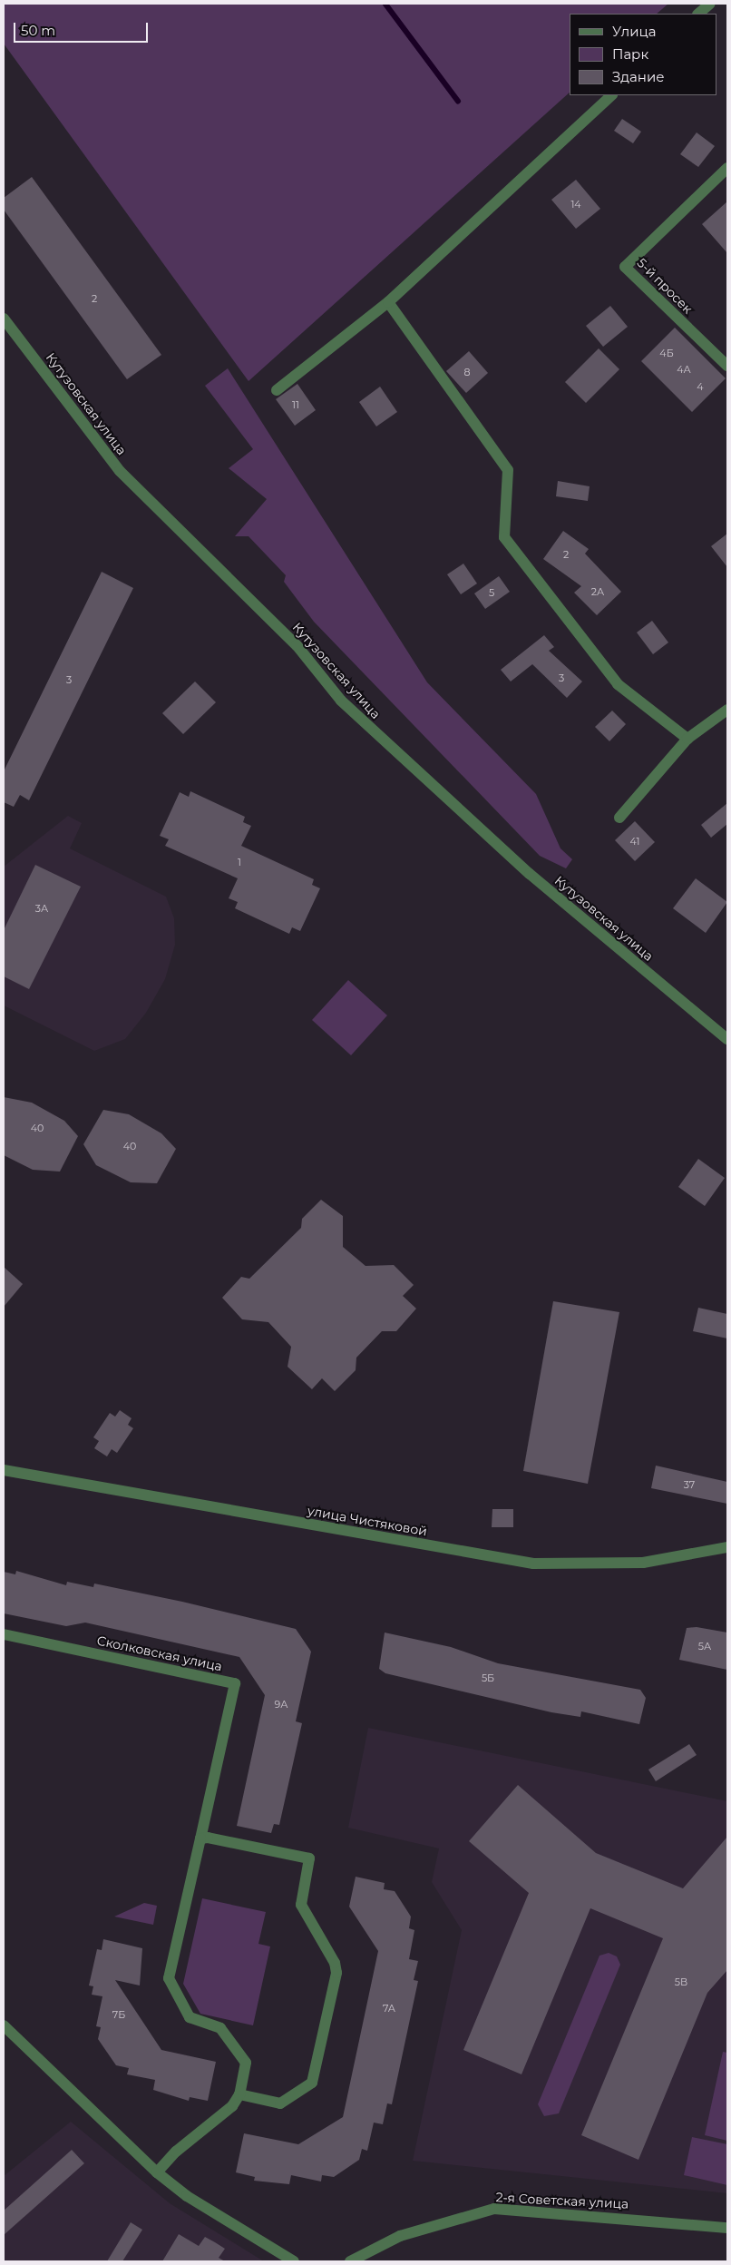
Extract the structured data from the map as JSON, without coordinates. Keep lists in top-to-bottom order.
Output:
{
  "streets": {
    "street": [
      "5-й просек",
      "Кутузовская улица",
      "улица Чистяковой",
      "Сколковская улица",
      "2-я Советская улица"
    ]
  },
  "house_numbers": [
    "14",
    "2",
    "4Б",
    "4А",
    "8",
    "4",
    "11",
    "2",
    "2А",
    "5",
    "3",
    "3",
    "41",
    "1",
    "3А",
    "40",
    "40",
    "37",
    "5А",
    "5Б",
    "9А",
    "5В",
    "7А",
    "7Б"
  ],
  "legend": ["Улица", "Парк", "Здание"],
  "scale_bar": "50 m"
}
